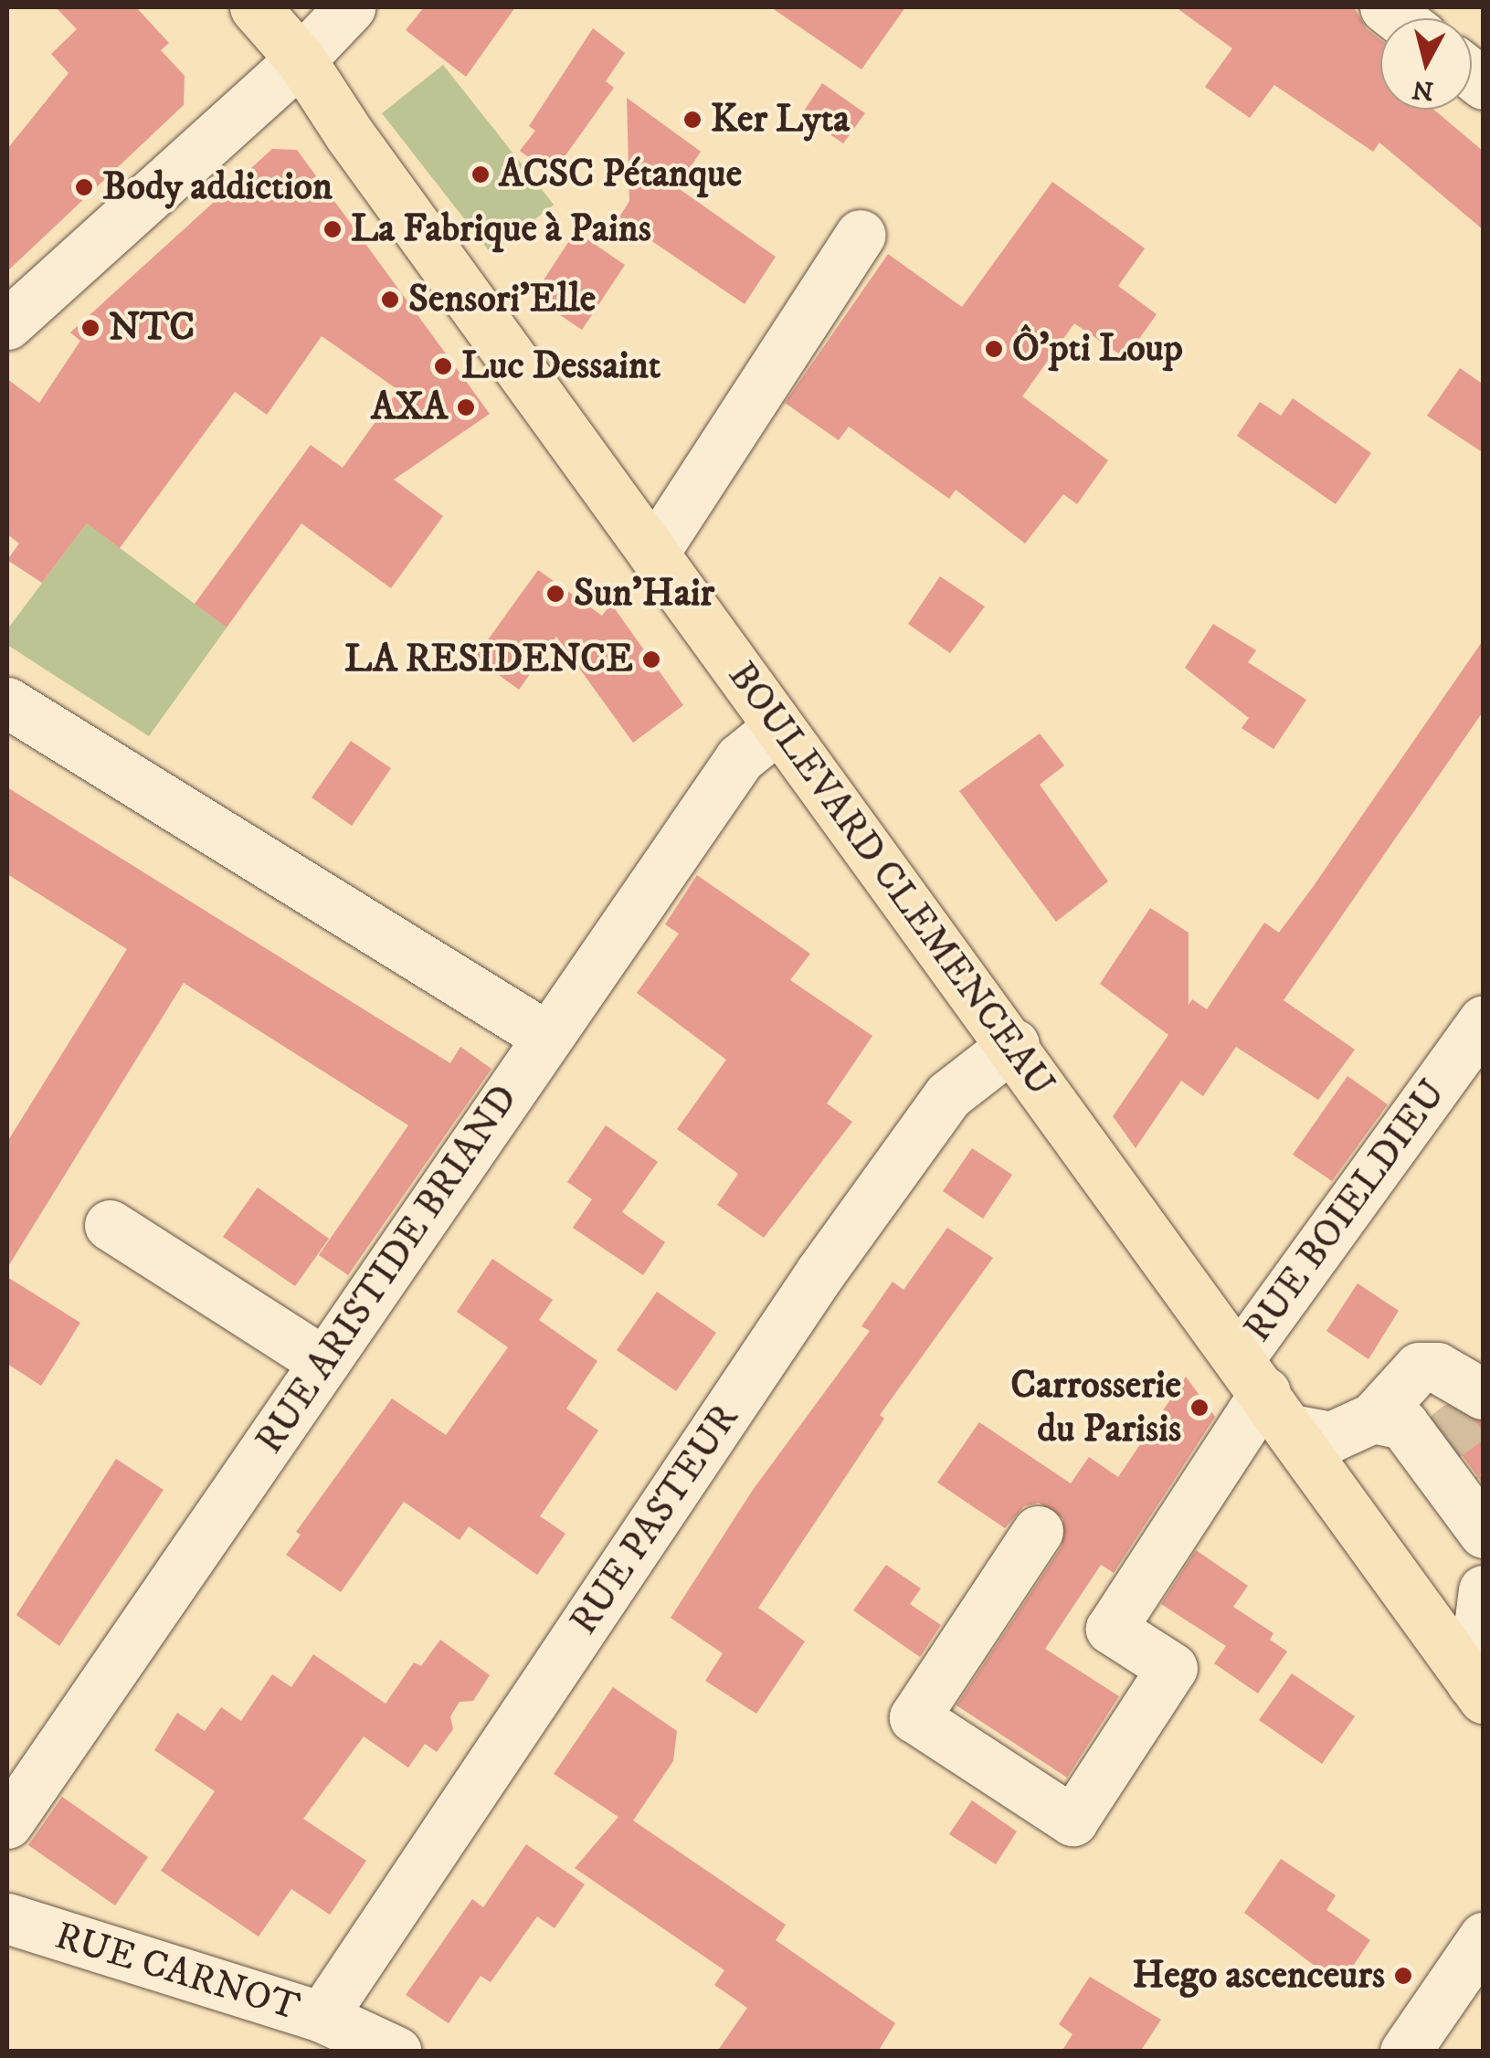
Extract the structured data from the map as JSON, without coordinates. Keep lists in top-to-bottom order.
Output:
{
  "streets": {
    "main road": ["BOULEVARD CLEMENCEAU"],
    "street": [
      "RUE BOIELDIEU",
      "RUE ARISTIDE BRIAND",
      "RUE PASTEUR",
      "RUE CARNOT"
    ]
  },
  "crossings": [
    ["BOULEVARD CLEMENCEAU", "RUE BOIELDIEU"],
    ["BOULEVARD CLEMENCEAU", "RUE ARISTIDE BRIAND"],
    ["BOULEVARD CLEMENCEAU", "RUE PASTEUR"],
    ["RUE PASTEUR", "RUE CARNOT"]
  ],
  "places": [
    "Ker Lyta",
    "ACSC Pétanque",
    "Body addiction",
    "La Fabrique à Pains",
    "Sensori'Elle",
    "NTC",
    "Ô'pti Loup",
    "Luc Dessaint",
    "AXA",
    "Sun'Hair",
    "LA RESIDENCE",
    "Carrosserie du Parisis",
    "Hego ascenceurs"
  ],
  "north": "bottom"
}
